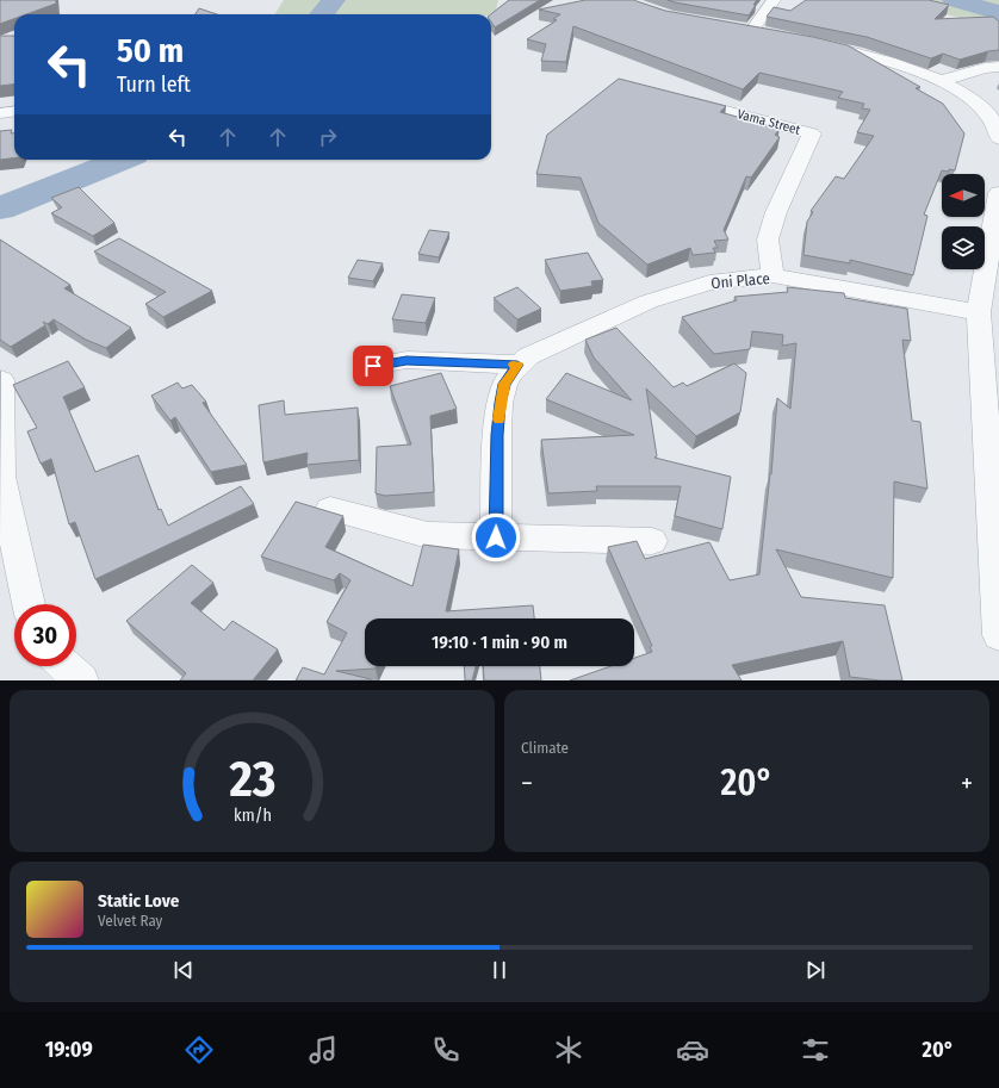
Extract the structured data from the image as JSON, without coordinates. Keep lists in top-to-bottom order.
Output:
{
  "streets": {
    "street": ["Vama Street", "Oni Place"]
  },
  "crossings": [
    ["Vama Street", "Oni Place"]
  ],
  "north": "left",
  "page": {
    "turn": ["50 m", "Turn left"],
    "limit": "30",
    "trip": "19:10 · 1 min · 90 m",
    "tile": "Climate",
    "heat": ["−", "20°", "+"],
    "song": ["Static Love", "Velvet Ray"],
    "tabs": ["19:09", "20°"],
    "gauge": ["23", "km/h"]
  }
}
